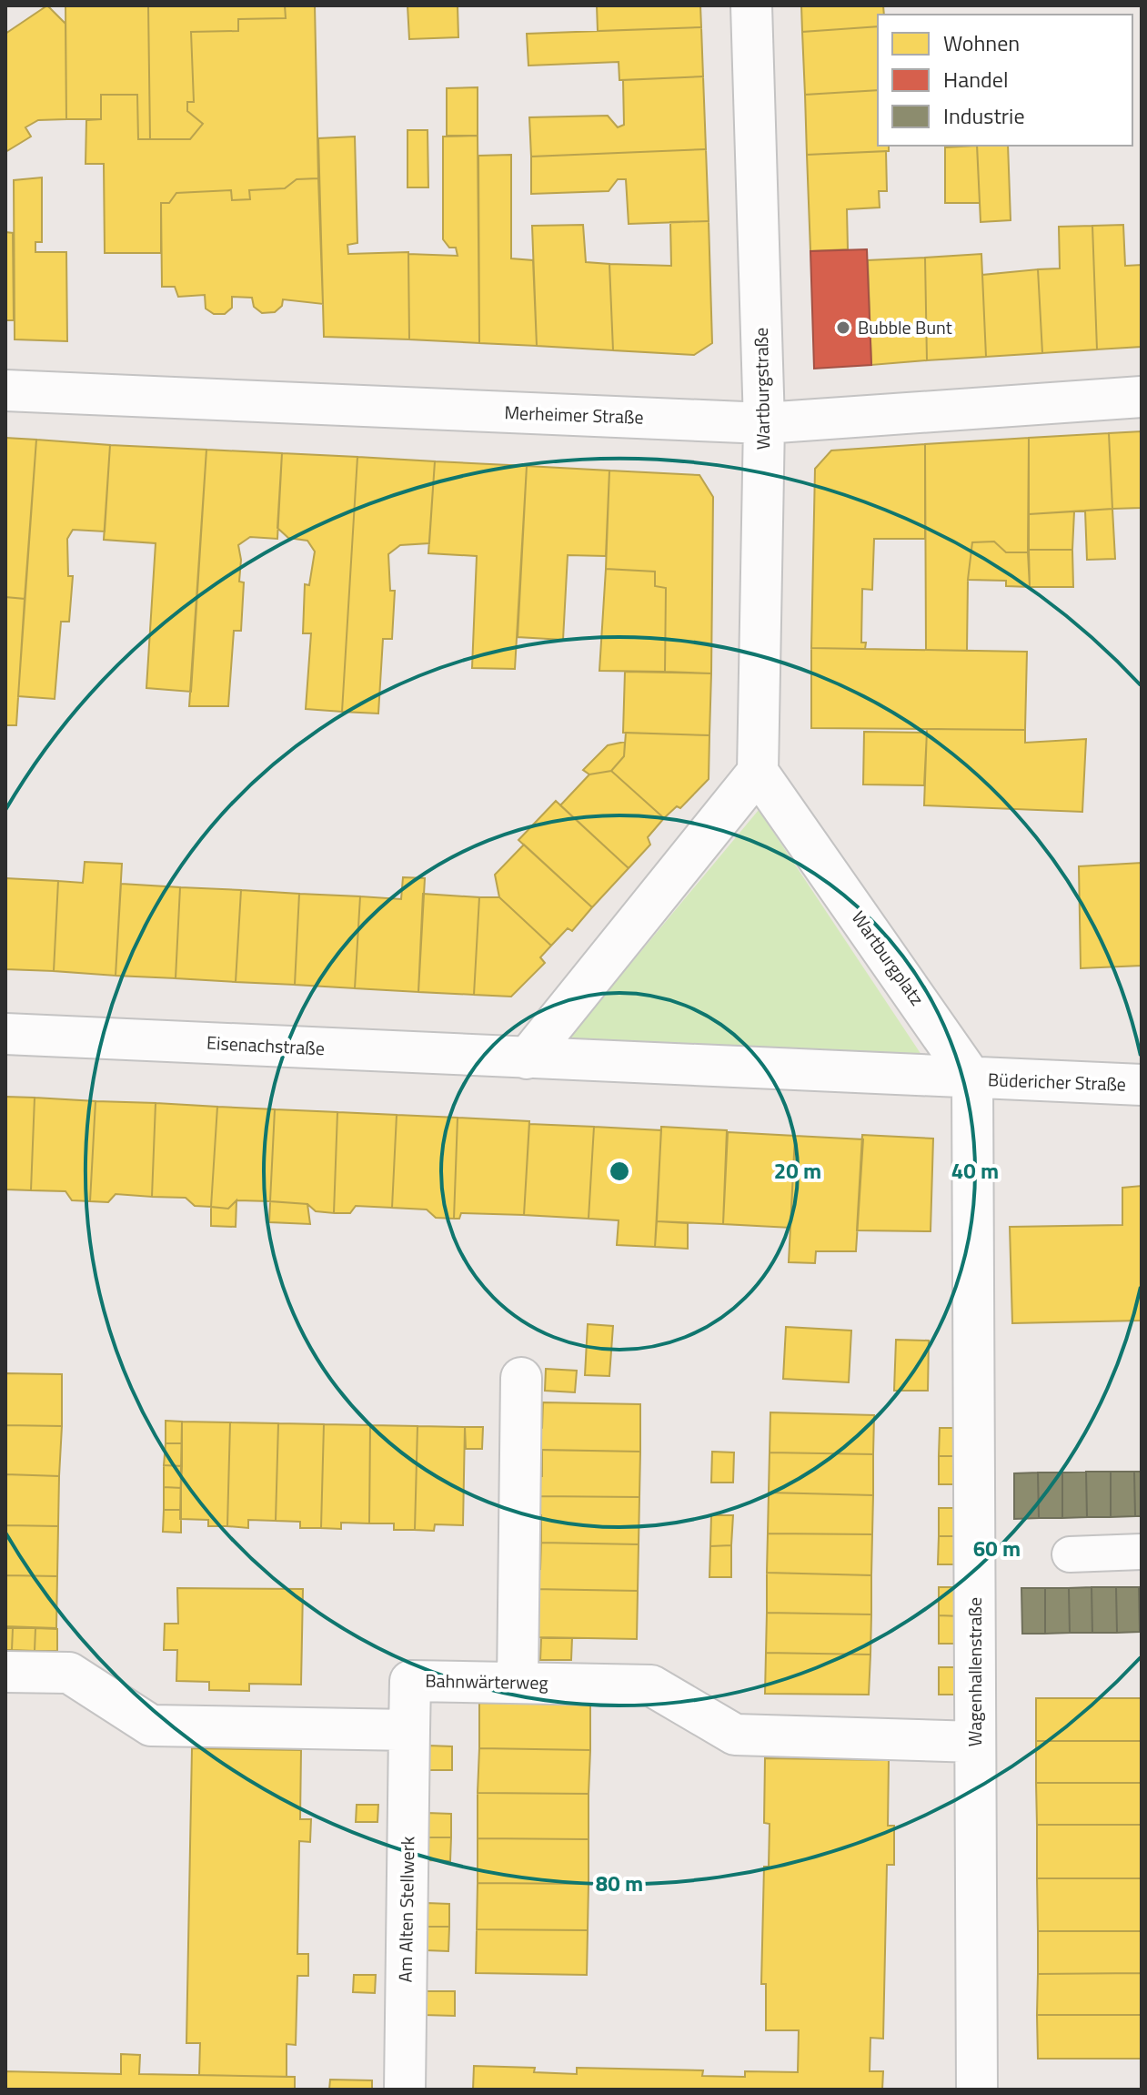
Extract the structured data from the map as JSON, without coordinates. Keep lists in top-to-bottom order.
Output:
{
  "streets": {
    "street": [
      "Wartburgstraße",
      "Merheimer Straße",
      "Wartburgplatz",
      "Eisenachstraße",
      "Büdericher Straße",
      "Wagenhallenstraße",
      "Bahnwärterweg",
      "Am Alten Stellwerk"
    ]
  },
  "crossings": [
    ["Wartburgstraße", "Merheimer Straße"],
    ["Wartburgstraße", "Wartburgplatz"],
    ["Wartburgplatz", "Büdericher Straße"],
    ["Wartburgplatz", "Wagenhallenstraße"],
    ["Büdericher Straße", "Wagenhallenstraße"],
    ["Wagenhallenstraße", "Bahnwärterweg"],
    ["Bahnwärterweg", "Am Alten Stellwerk"]
  ],
  "places": ["Bubble Bunt"],
  "legend": ["Wohnen", "Handel", "Industrie"],
  "rings": [
    "20 m",
    "40 m",
    "60 m",
    "80 m"
  ]
}
